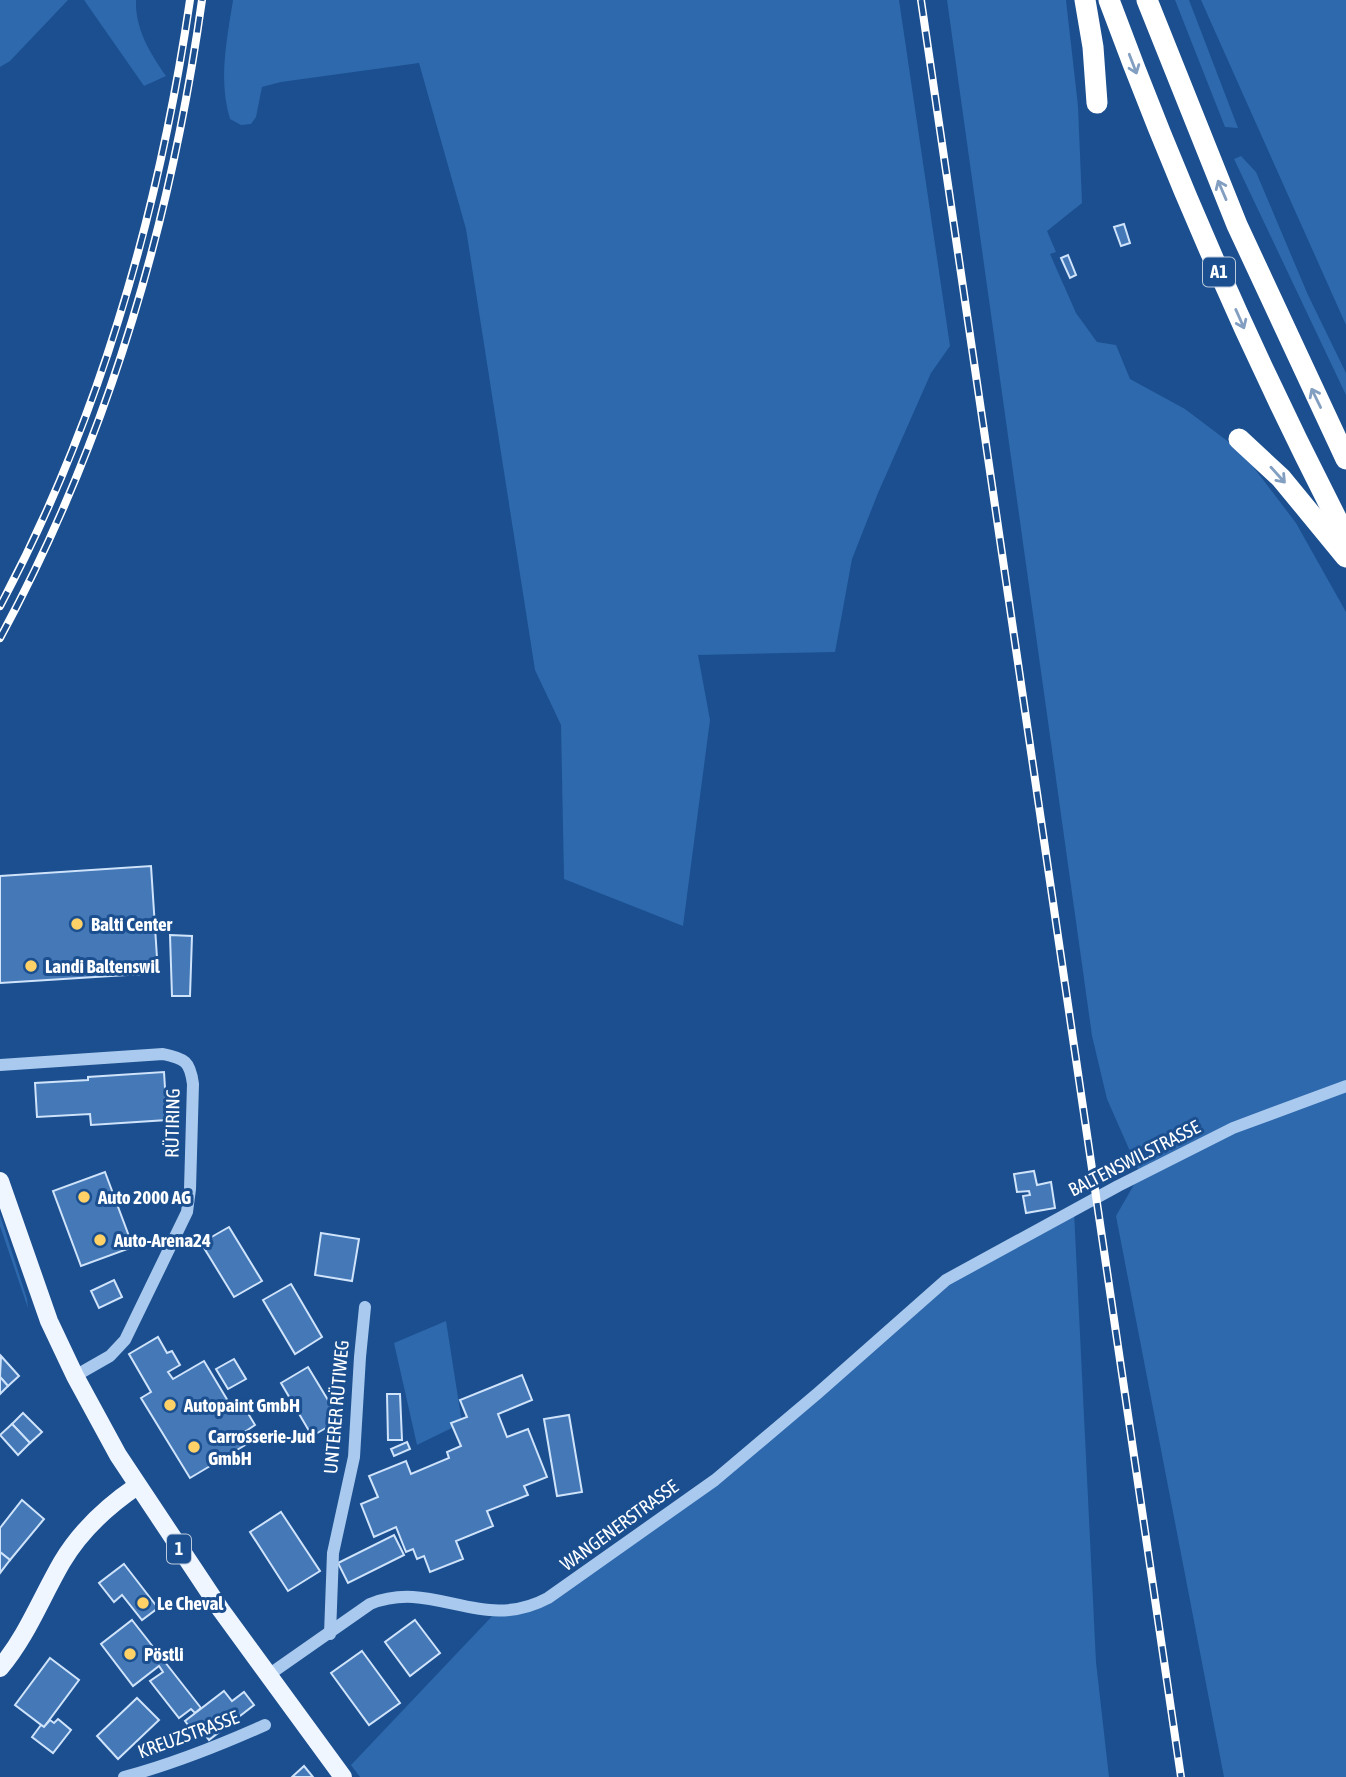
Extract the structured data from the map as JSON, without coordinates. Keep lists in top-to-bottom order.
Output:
{
  "streets": {
    "highway": ["A1"],
    "main road": ["1"],
    "street": [
      "RÜTIRING",
      "BALTENSWILSTRASSE",
      "UNTERER RÜTIWEG",
      "WANGENERSTRASSE",
      "KREUZSTRASSE"
    ]
  },
  "crossings": [
    ["RÜTIRING", "1"],
    ["BALTENSWILSTRASSE", "WANGENERSTRASSE"],
    ["UNTERER RÜTIWEG", "WANGENERSTRASSE"],
    ["WANGENERSTRASSE", "1"]
  ],
  "places": [
    "Balti Center",
    "Landi Baltenswil",
    "Auto 2000 AG",
    "Auto-Arena24",
    "Autopaint GmbH",
    "Carrosserie-Jud GmbH",
    "Le Cheval",
    "Pöstli"
  ]
}
